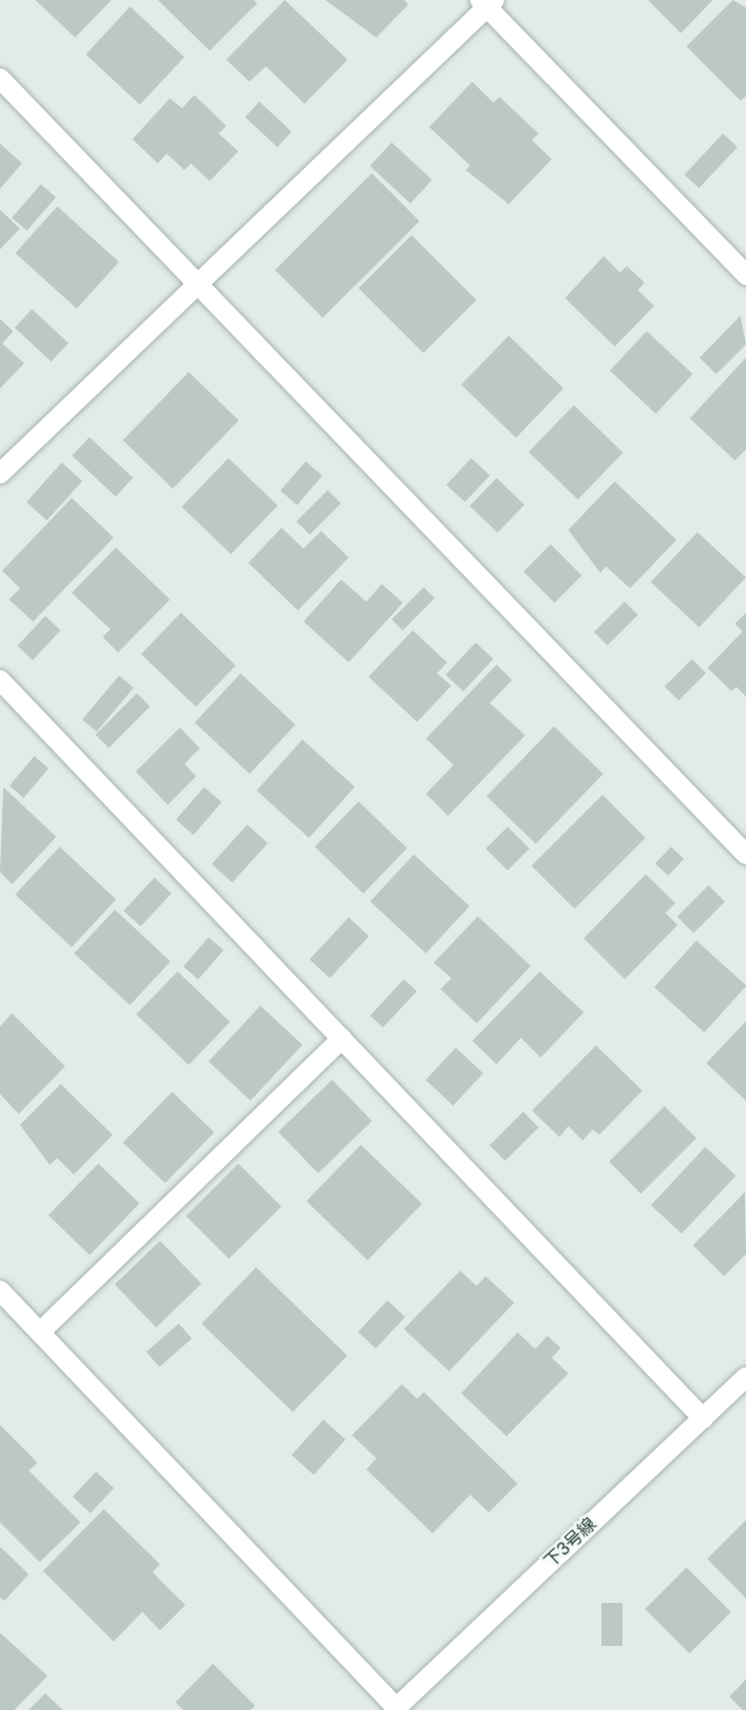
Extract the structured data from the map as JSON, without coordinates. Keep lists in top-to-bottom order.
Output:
{
  "streets": {
    "street": ["下3号線"]
  }
}
